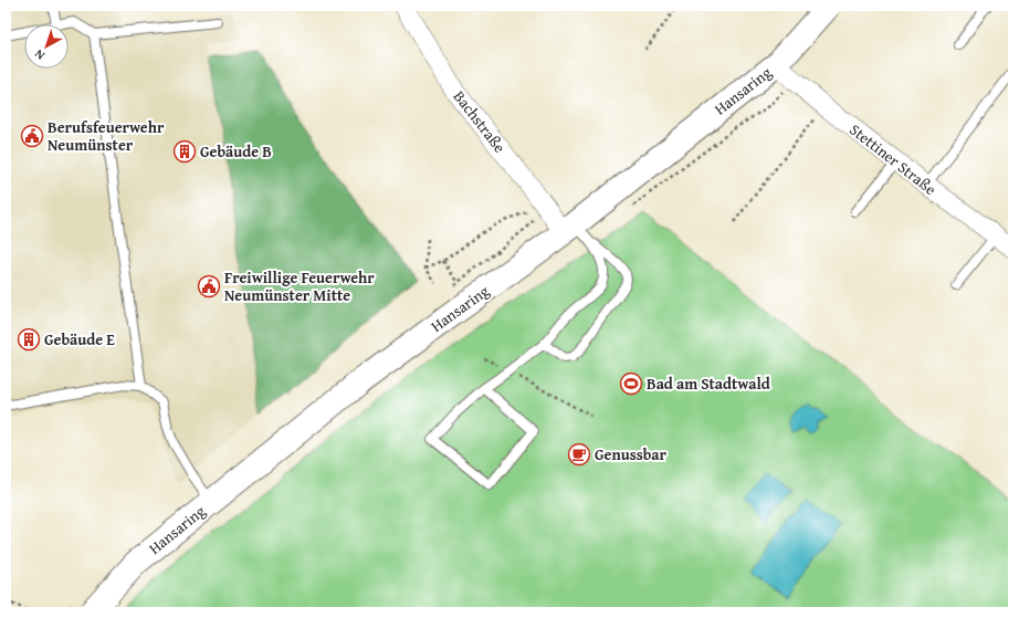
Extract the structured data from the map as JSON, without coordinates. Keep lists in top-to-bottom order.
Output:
{
  "streets": {
    "main road": ["Hansaring"],
    "street": ["Bachstraße", "Stettiner Straße"]
  },
  "crossings": [
    ["Hansaring", "Bachstraße"],
    ["Hansaring", "Stettiner Straße"]
  ],
  "places": {
    "public building": ["Berufsfeuerwehr Neumünster", "Freiwillige Feuerwehr Neumünster Mitte"],
    "building": ["Gebäude B", "Gebäude E"],
    "sports": ["Bad am Stadtwald"],
    "cafe": ["Genussbar"]
  },
  "north": "bottom left"
}
